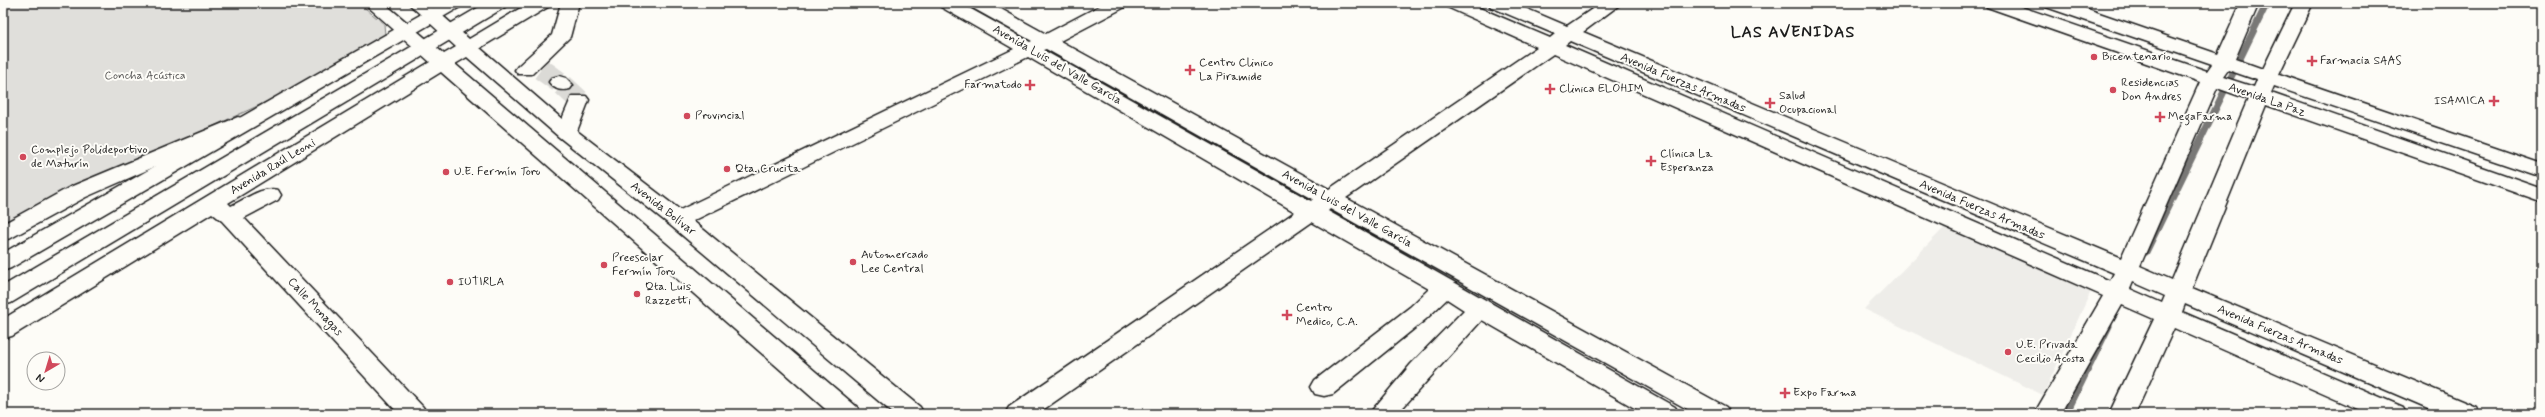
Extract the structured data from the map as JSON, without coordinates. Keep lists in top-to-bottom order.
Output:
{
  "streets": {
    "main road": [
      "Avenida Luis del Valle García",
      "Avenida Fuerzas Armadas",
      "Avenida La Paz",
      "Avenida Raúl Leoni",
      "Avenida Bolívar",
      "Calle Monagas"
    ]
  },
  "crossings": [
    ["Avenida Raúl Leoni", "Avenida Bolívar"],
    ["Avenida Raúl Leoni", "Calle Monagas"]
  ],
  "districts": ["LAS AVENIDAS"],
  "parks": ["Concha Acústica"],
  "places": {
    "other": [
      "Bicentenario",
      "Residencias Don Andres",
      "Provincial",
      "Complejo Polideportivo de Maturín",
      "Qta. Crucita",
      "U.E. Fermín Toro",
      "Automercado Lee Central",
      "Preescolar Fermín Toro",
      "IUTIRLA",
      "Qta. Luis Razzetti",
      "U.E. Privada Cecilio Acosta"
    ],
    "health": [
      "Farmacia SAAS",
      "Centro Clinico La Piramide",
      "Farmatodo",
      "Clinica ELOHIM",
      "ISAMICA",
      "Salud Ocupacional",
      "MegaFarma",
      "Clínica La Esperanza",
      "Centro Medico, C.A.",
      "Expo Farma"
    ]
  },
  "north": "bottom left"
}
